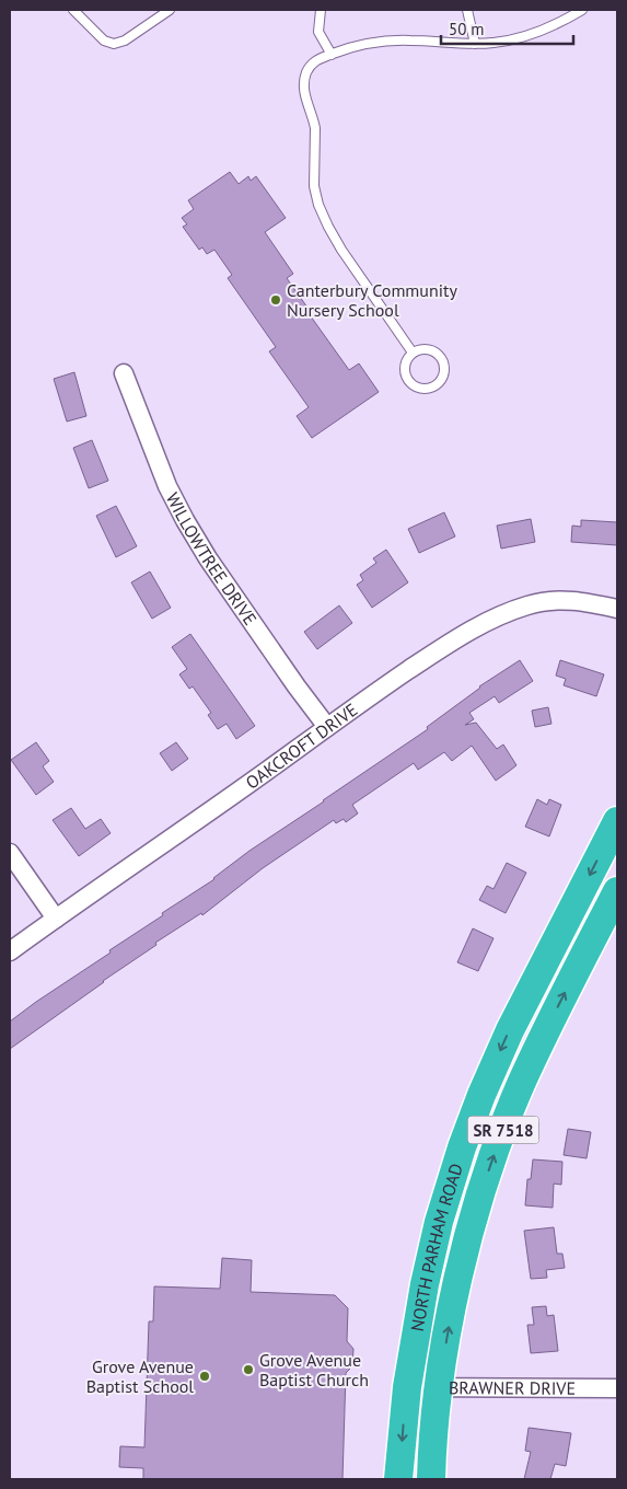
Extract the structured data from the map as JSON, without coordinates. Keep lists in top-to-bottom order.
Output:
{
  "streets": {
    "highway": ["SR 7518", "NORTH PARHAM ROAD"],
    "street": ["WILLOWTREE DRIVE", "OAKCROFT DRIVE", "BRAWNER DRIVE"]
  },
  "crossings": [
    ["WILLOWTREE DRIVE", "OAKCROFT DRIVE"],
    ["NORTH PARHAM ROAD", "BRAWNER DRIVE"]
  ],
  "places": ["Canterbury Community Nursery School", "Grove Avenue Baptist Church", "Grove Avenue Baptist School"],
  "scale_bar": "50 m"
}
